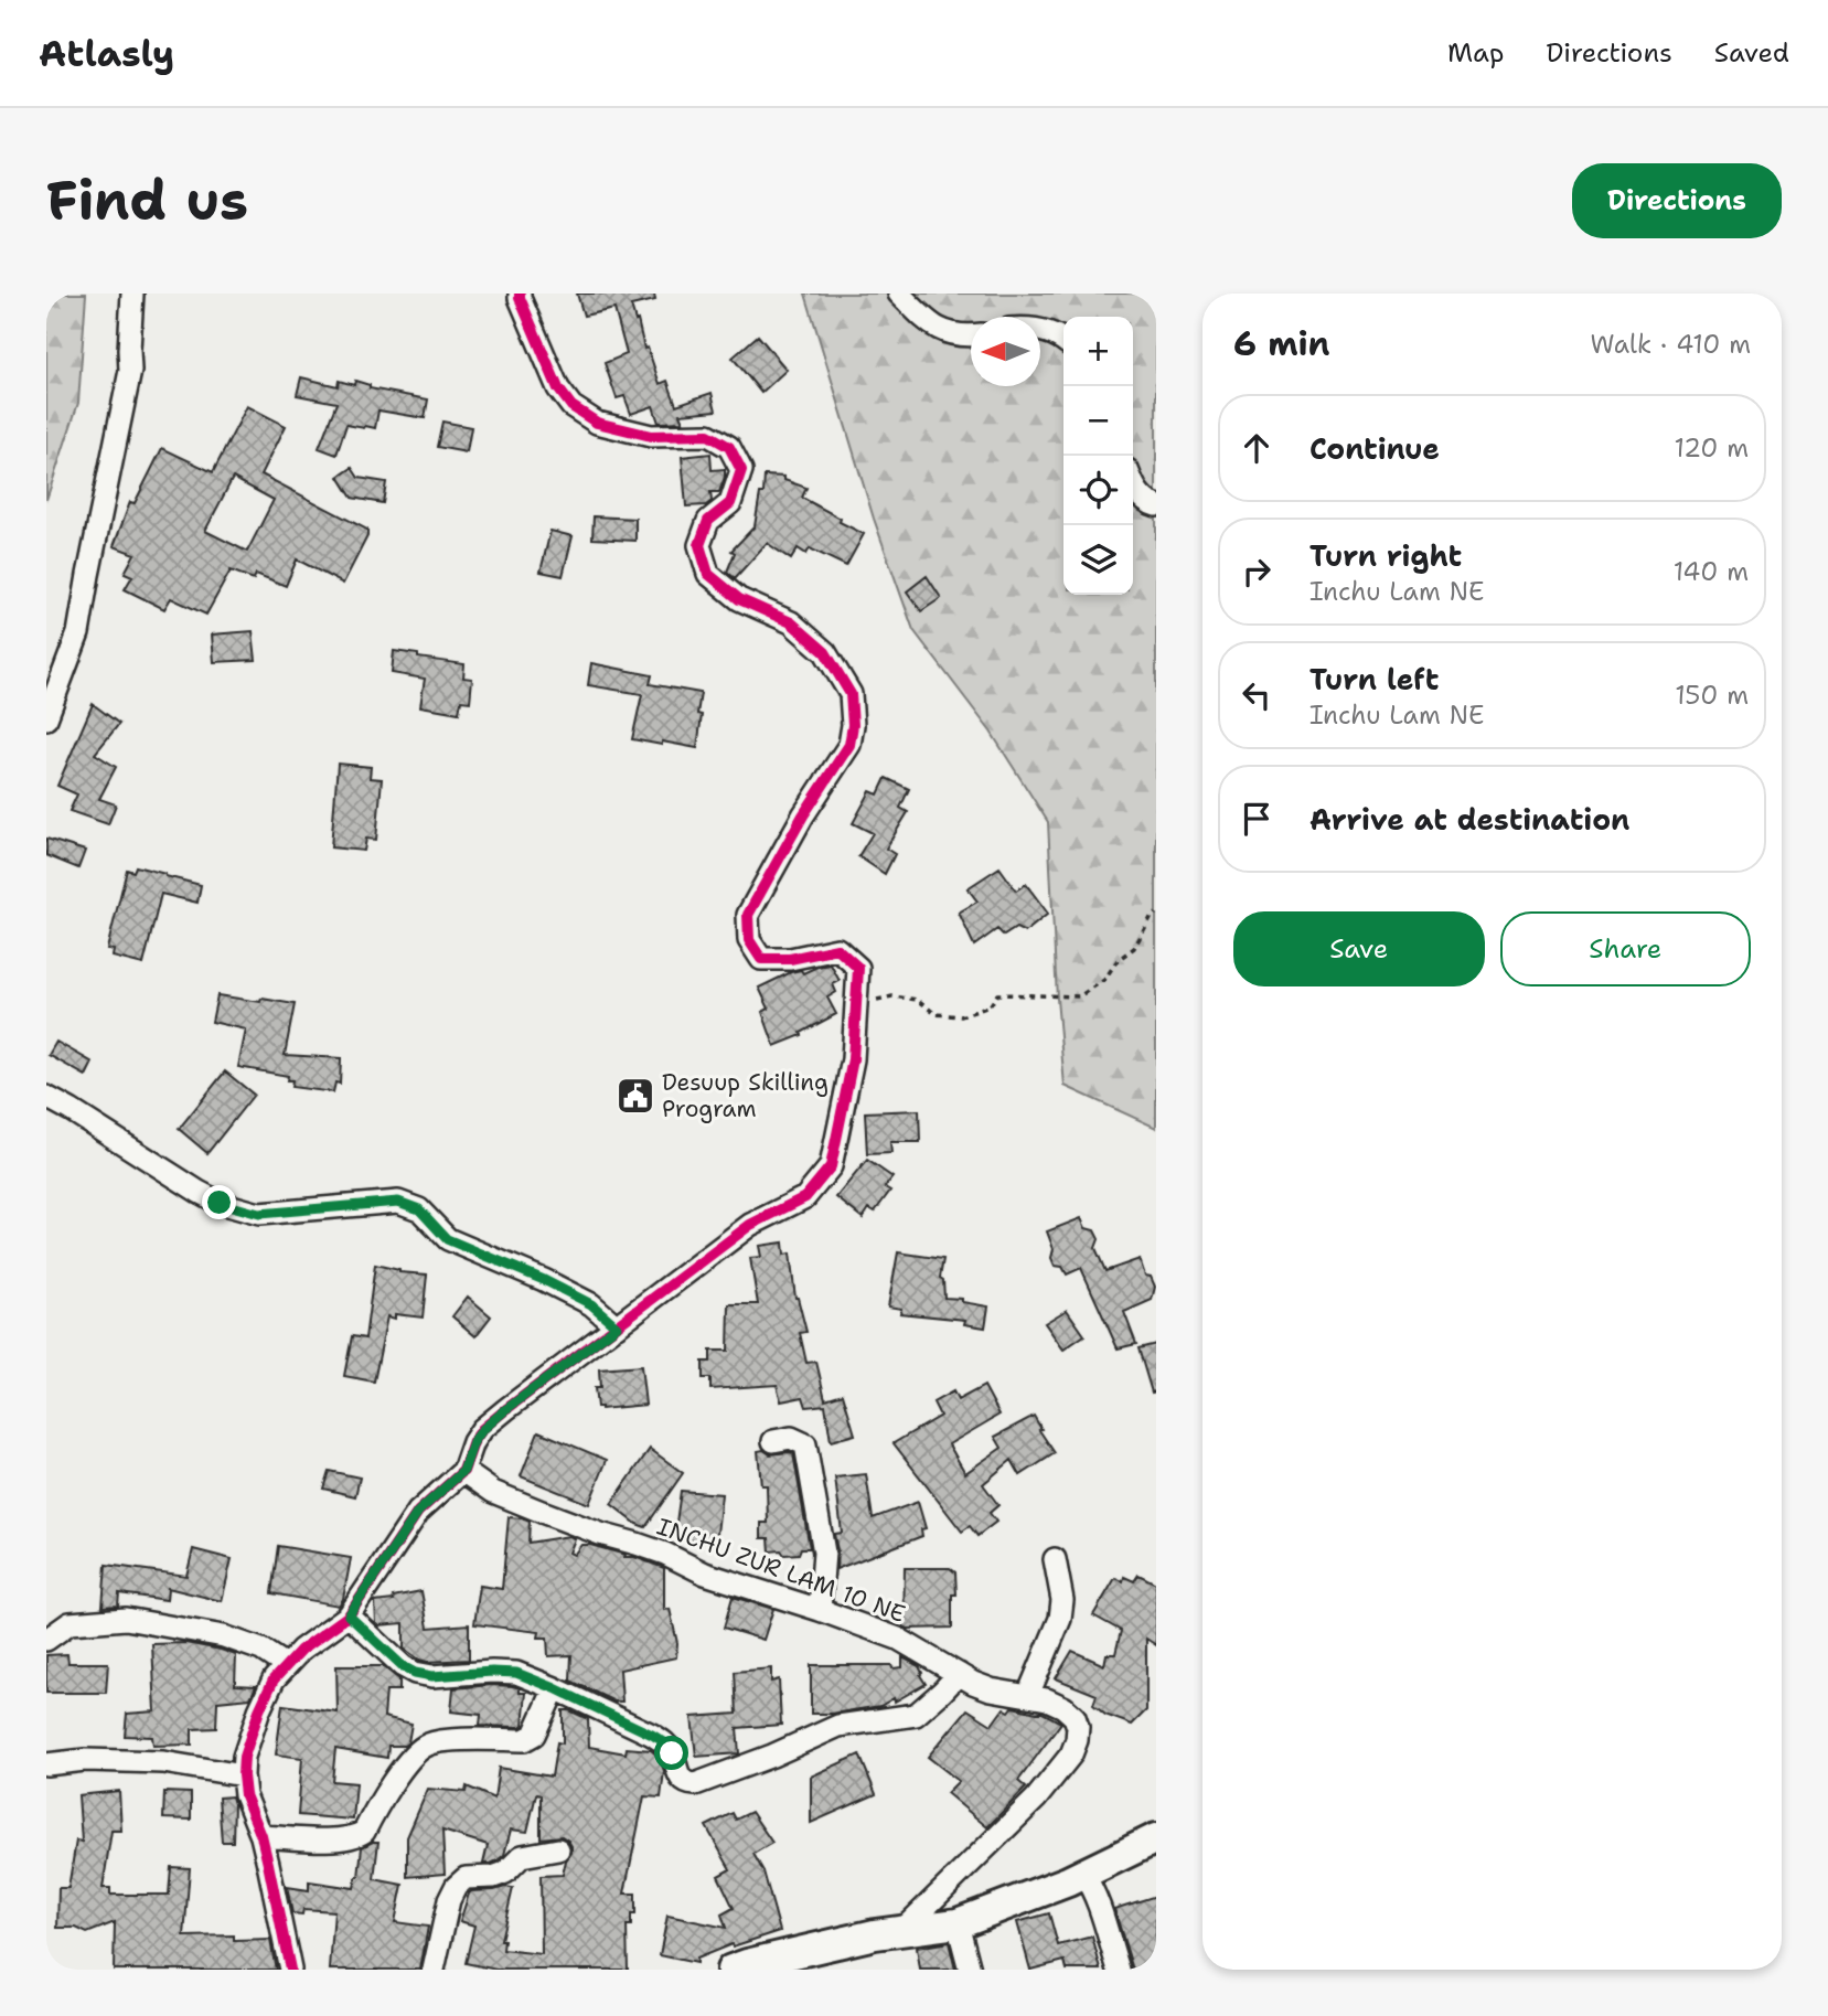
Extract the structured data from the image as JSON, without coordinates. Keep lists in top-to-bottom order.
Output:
{
  "streets": {
    "street": ["INCHU ZUR LAM 10 NE"]
  },
  "places": {
    "public building": ["Desuup Skilling Program"]
  },
  "north": "left",
  "page": {
    "header": "Atlasly",
    "nav": ["Map", "Directions", "Saved"],
    "buttons": [
      "Directions",
      ["Save", "Share"]
    ],
    "title": "Find us",
    "heading": ["6 min", "Walk · 410 m"],
    "map_buttons": ["+", "−"],
    "list": [
      ["Continue", "120 m"],
      ["Turn right", "Inchu Lam NE", "140 m"],
      ["Turn left", "Inchu Lam NE", "150 m"],
      "Arrive at destination"
    ]
  }
}
